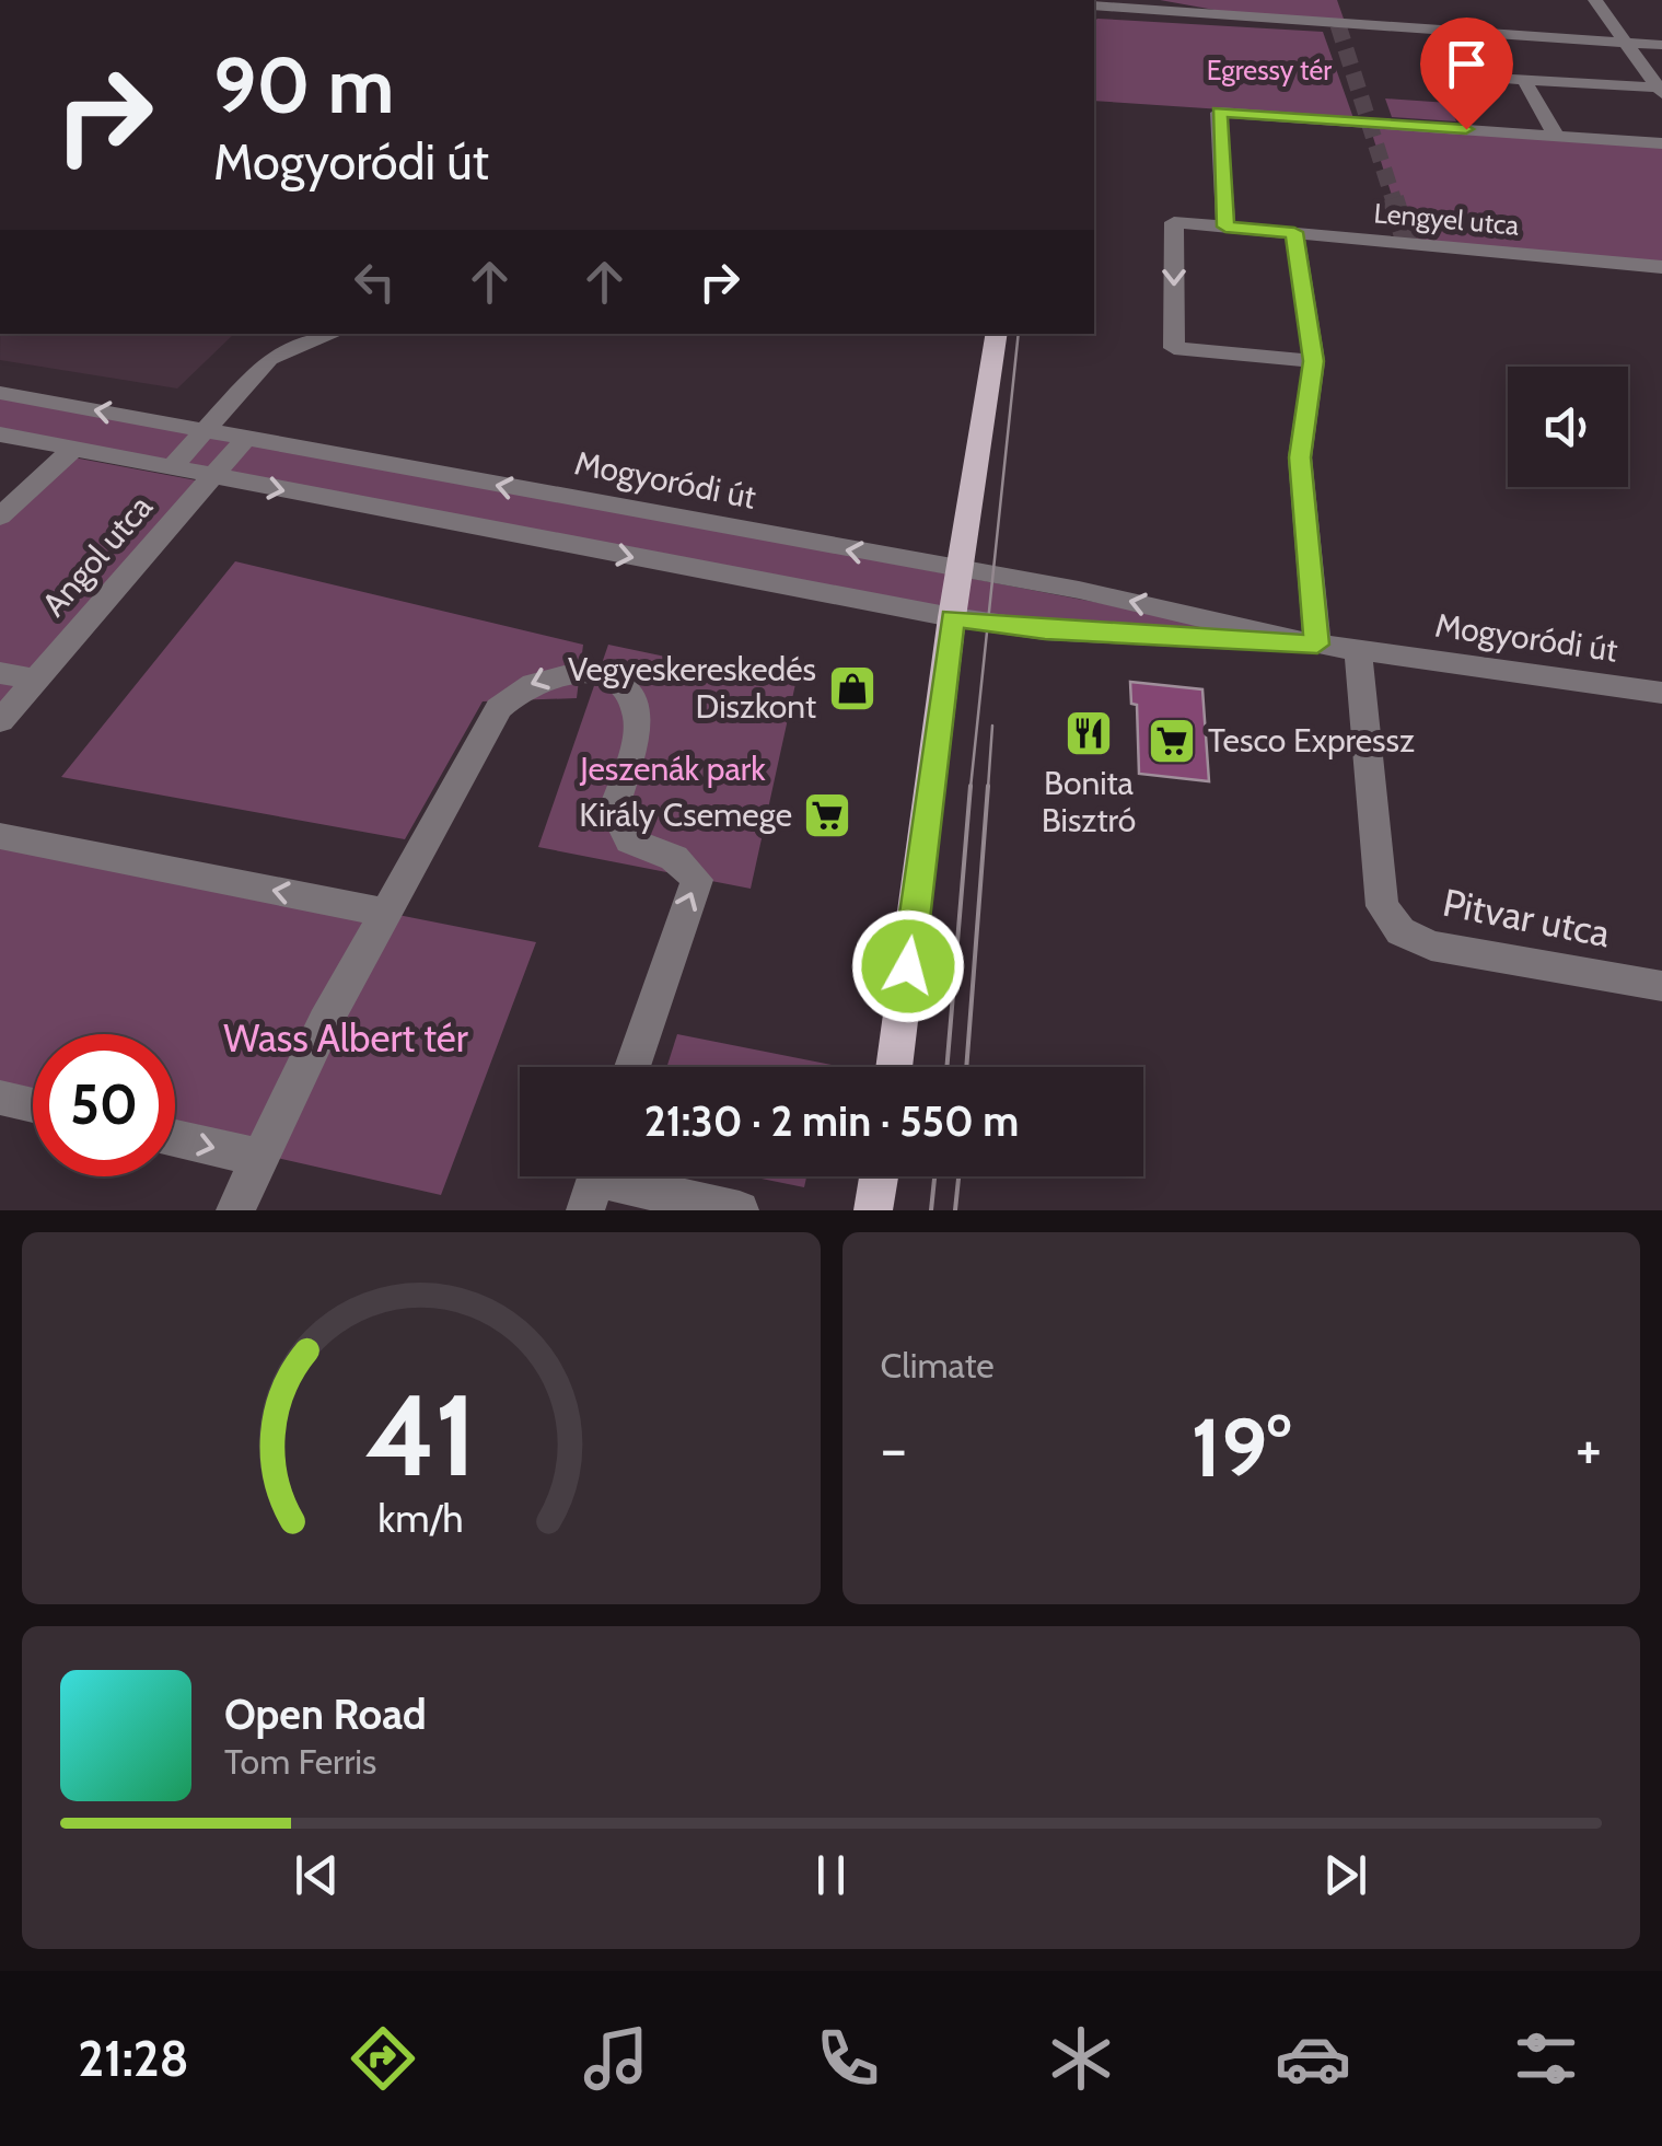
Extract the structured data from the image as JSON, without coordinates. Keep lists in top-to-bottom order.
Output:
{
  "streets": {
    "street": [
      "Lengyel utca",
      "Mogyoródi út",
      "Angol utca",
      "Pitvar utca"
    ]
  },
  "crossings": [
    ["Mogyoródi út", "Angol utca"],
    ["Mogyoródi út", "Pitvar utca"]
  ],
  "parks": ["Egressy tér", "Jeszenák park", "Wass Albert tér"],
  "places": {
    "shop": ["Vegyeskereskedés Diszkont"],
    "restaurant": ["Bonita Bisztró"],
    "supermarket": ["Tesco Expressz", "Király Csemege"]
  },
  "page": {
    "turn": ["90 m", "Mogyoródi út"],
    "limit": "50",
    "trip": "21:30 · 2 min · 550 m",
    "tile": "Climate",
    "heat": ["−", "19°", "+"],
    "song": ["Open Road", "Tom Ferris"],
    "tabs": "21:28",
    "gauge": ["41", "km/h"]
  }
}
